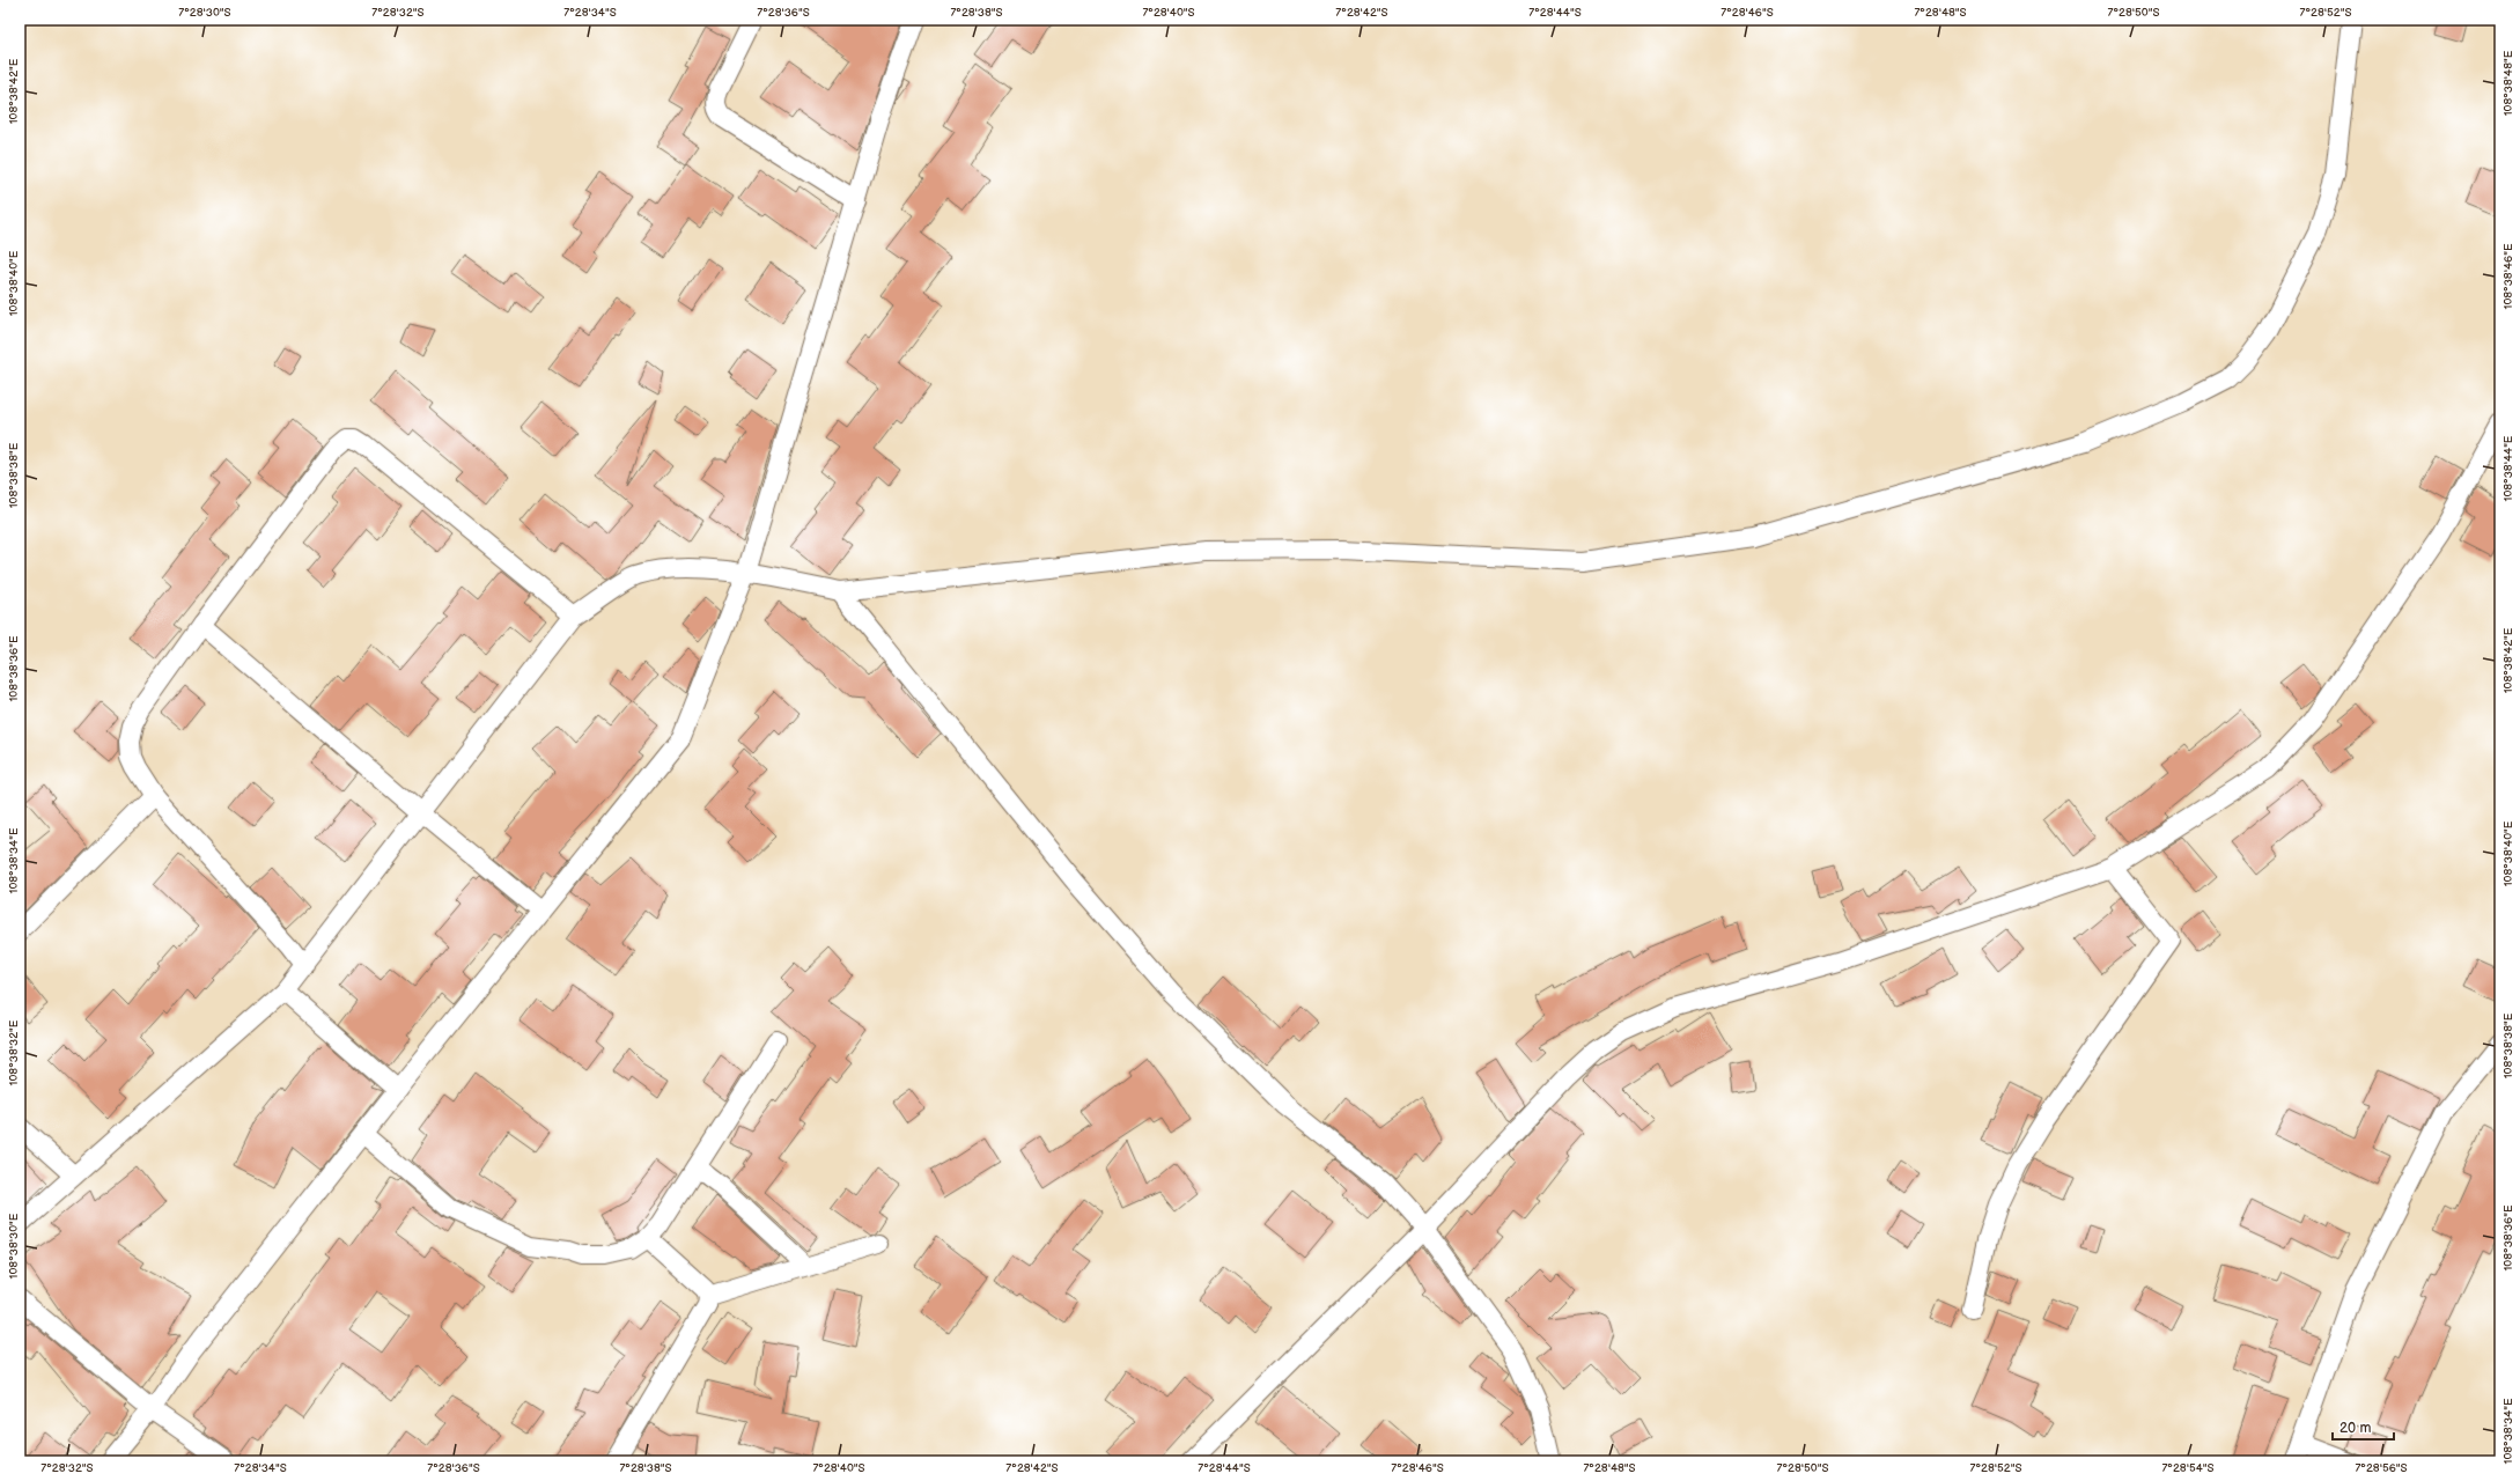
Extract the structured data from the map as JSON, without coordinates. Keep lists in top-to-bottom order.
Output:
{
  "scale_bar": "20 m",
  "coordinates": [
    "7°28'30\"S",
    "7°28'32\"S",
    "7°28'34\"S",
    "7°28'36\"S",
    "7°28'38\"S",
    "7°28'40\"S",
    "7°28'42\"S",
    "7°28'44\"S",
    "7°28'46\"S",
    "7°28'48\"S",
    "7°28'50\"S",
    "7°28'52\"S",
    "108°38'48\"E",
    "108°38'42\"E",
    "108°38'46\"E",
    "108°38'40\"E",
    "108°38'44\"E",
    "108°38'38\"E",
    "108°38'36\"E",
    "108°38'34\"E",
    "108°38'32\"E",
    "108°38'30\"E",
    "7°28'54\"S",
    "7°28'56\"S"
  ]
}
